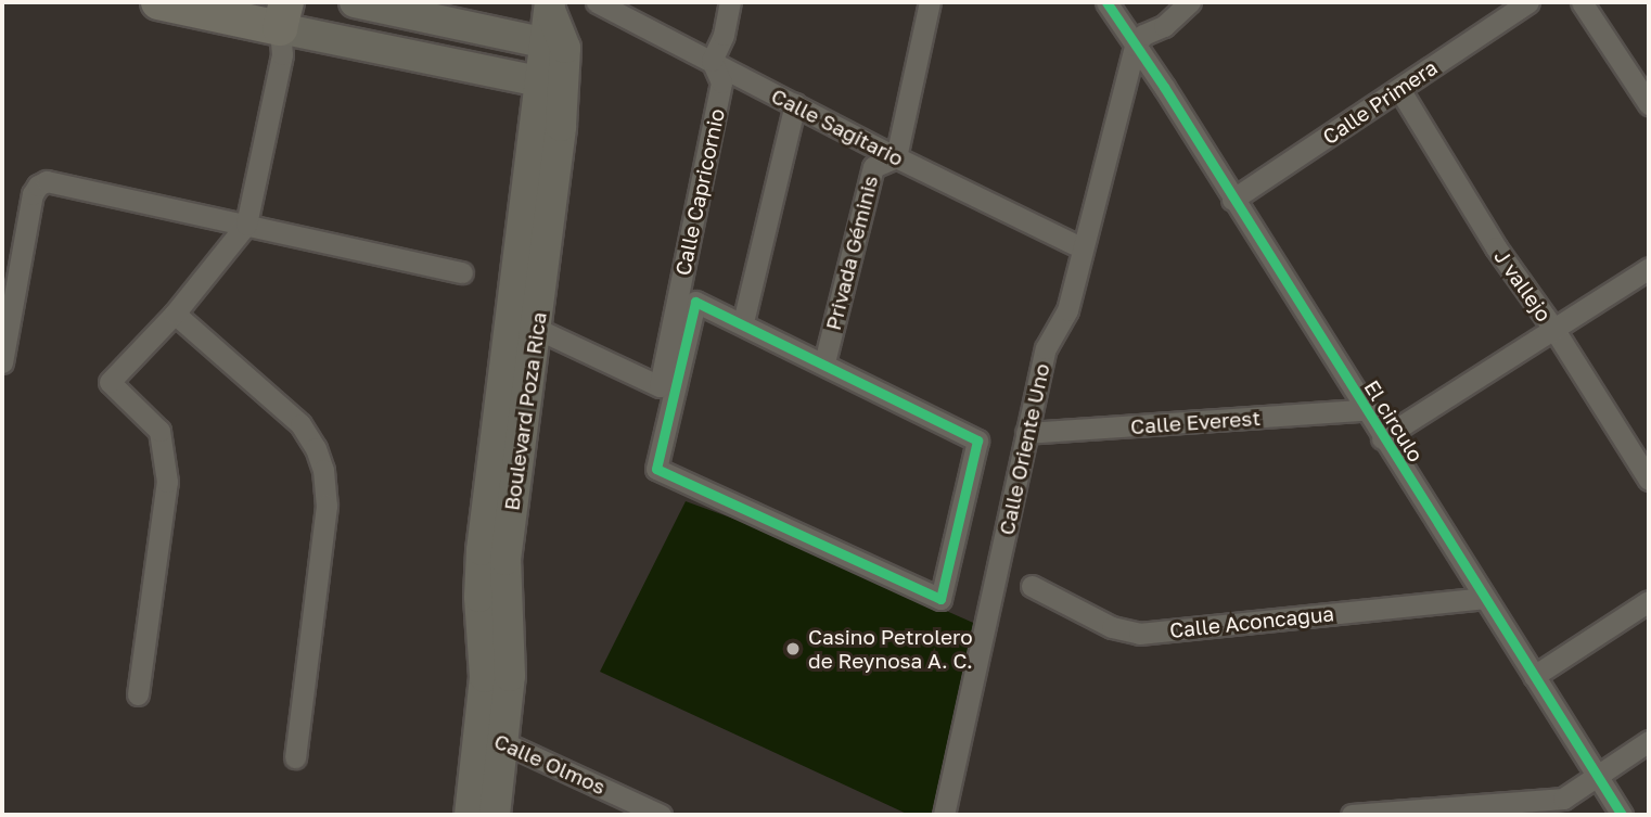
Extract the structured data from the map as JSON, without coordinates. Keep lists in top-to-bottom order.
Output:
{
  "streets": {
    "main road": ["Boulevard Poza Rica"],
    "street": [
      "Calle Primera",
      "Calle Sagitario",
      "Calle Capricornio",
      "Privada Géminis",
      "J vallejo",
      "El circulo",
      "Calle Everest",
      "Calle Oriente Uno",
      "Calle Aconcagua",
      "Calle Olmos"
    ]
  },
  "crossings": [
    ["Calle Primera", "J vallejo"],
    ["Calle Primera", "El circulo"],
    ["Calle Sagitario", "Calle Capricornio"],
    ["Calle Sagitario", "Privada Géminis"],
    ["Calle Sagitario", "Calle Oriente Uno"],
    ["Calle Capricornio", "Boulevard Poza Rica"],
    ["Boulevard Poza Rica", "Calle Olmos"],
    ["El circulo", "Calle Everest"],
    ["El circulo", "Calle Oriente Uno"],
    ["El circulo", "Calle Aconcagua"],
    ["Calle Everest", "Calle Oriente Uno"]
  ],
  "places": ["Casino Petrolero de Reynosa A. C."]
}
